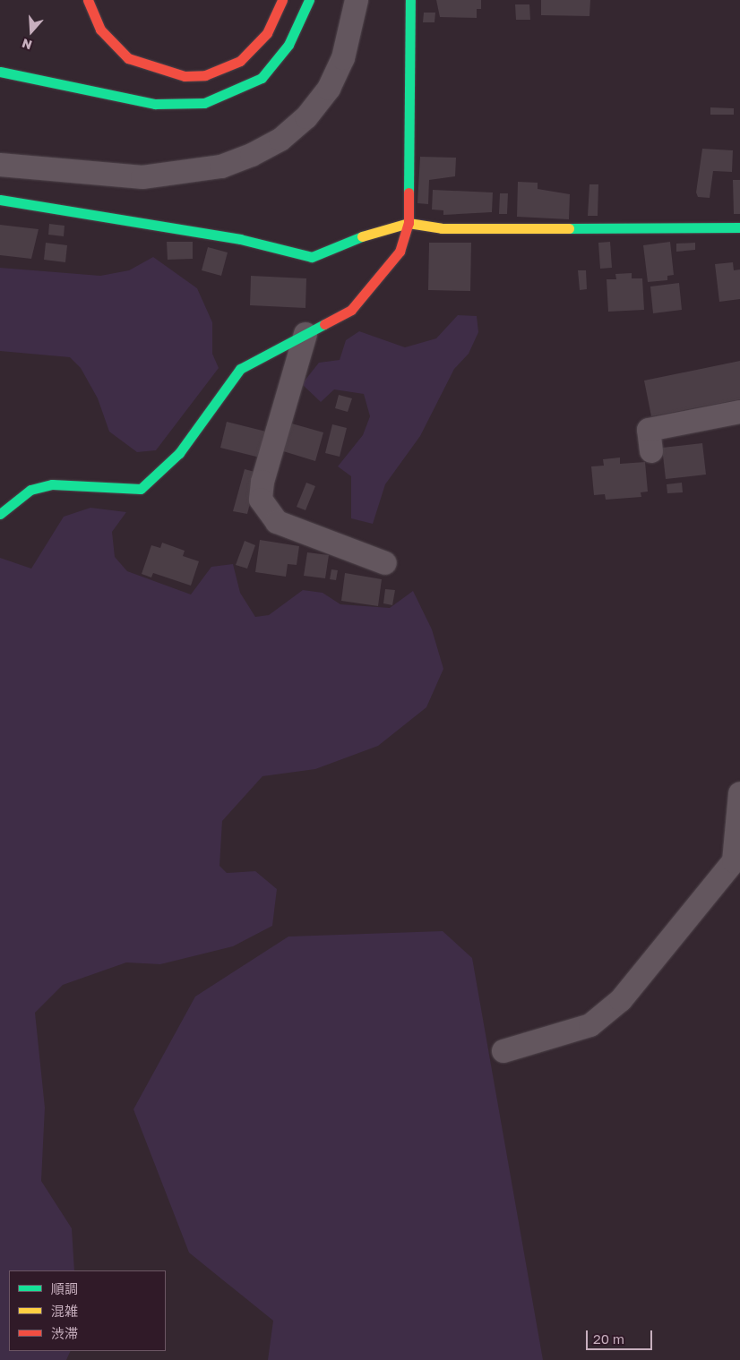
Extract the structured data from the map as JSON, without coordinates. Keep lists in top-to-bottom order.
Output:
{
  "legend": ["順調", "混雑", "渋滞"],
  "scale_bar": "20 m",
  "north": "bottom"
}
